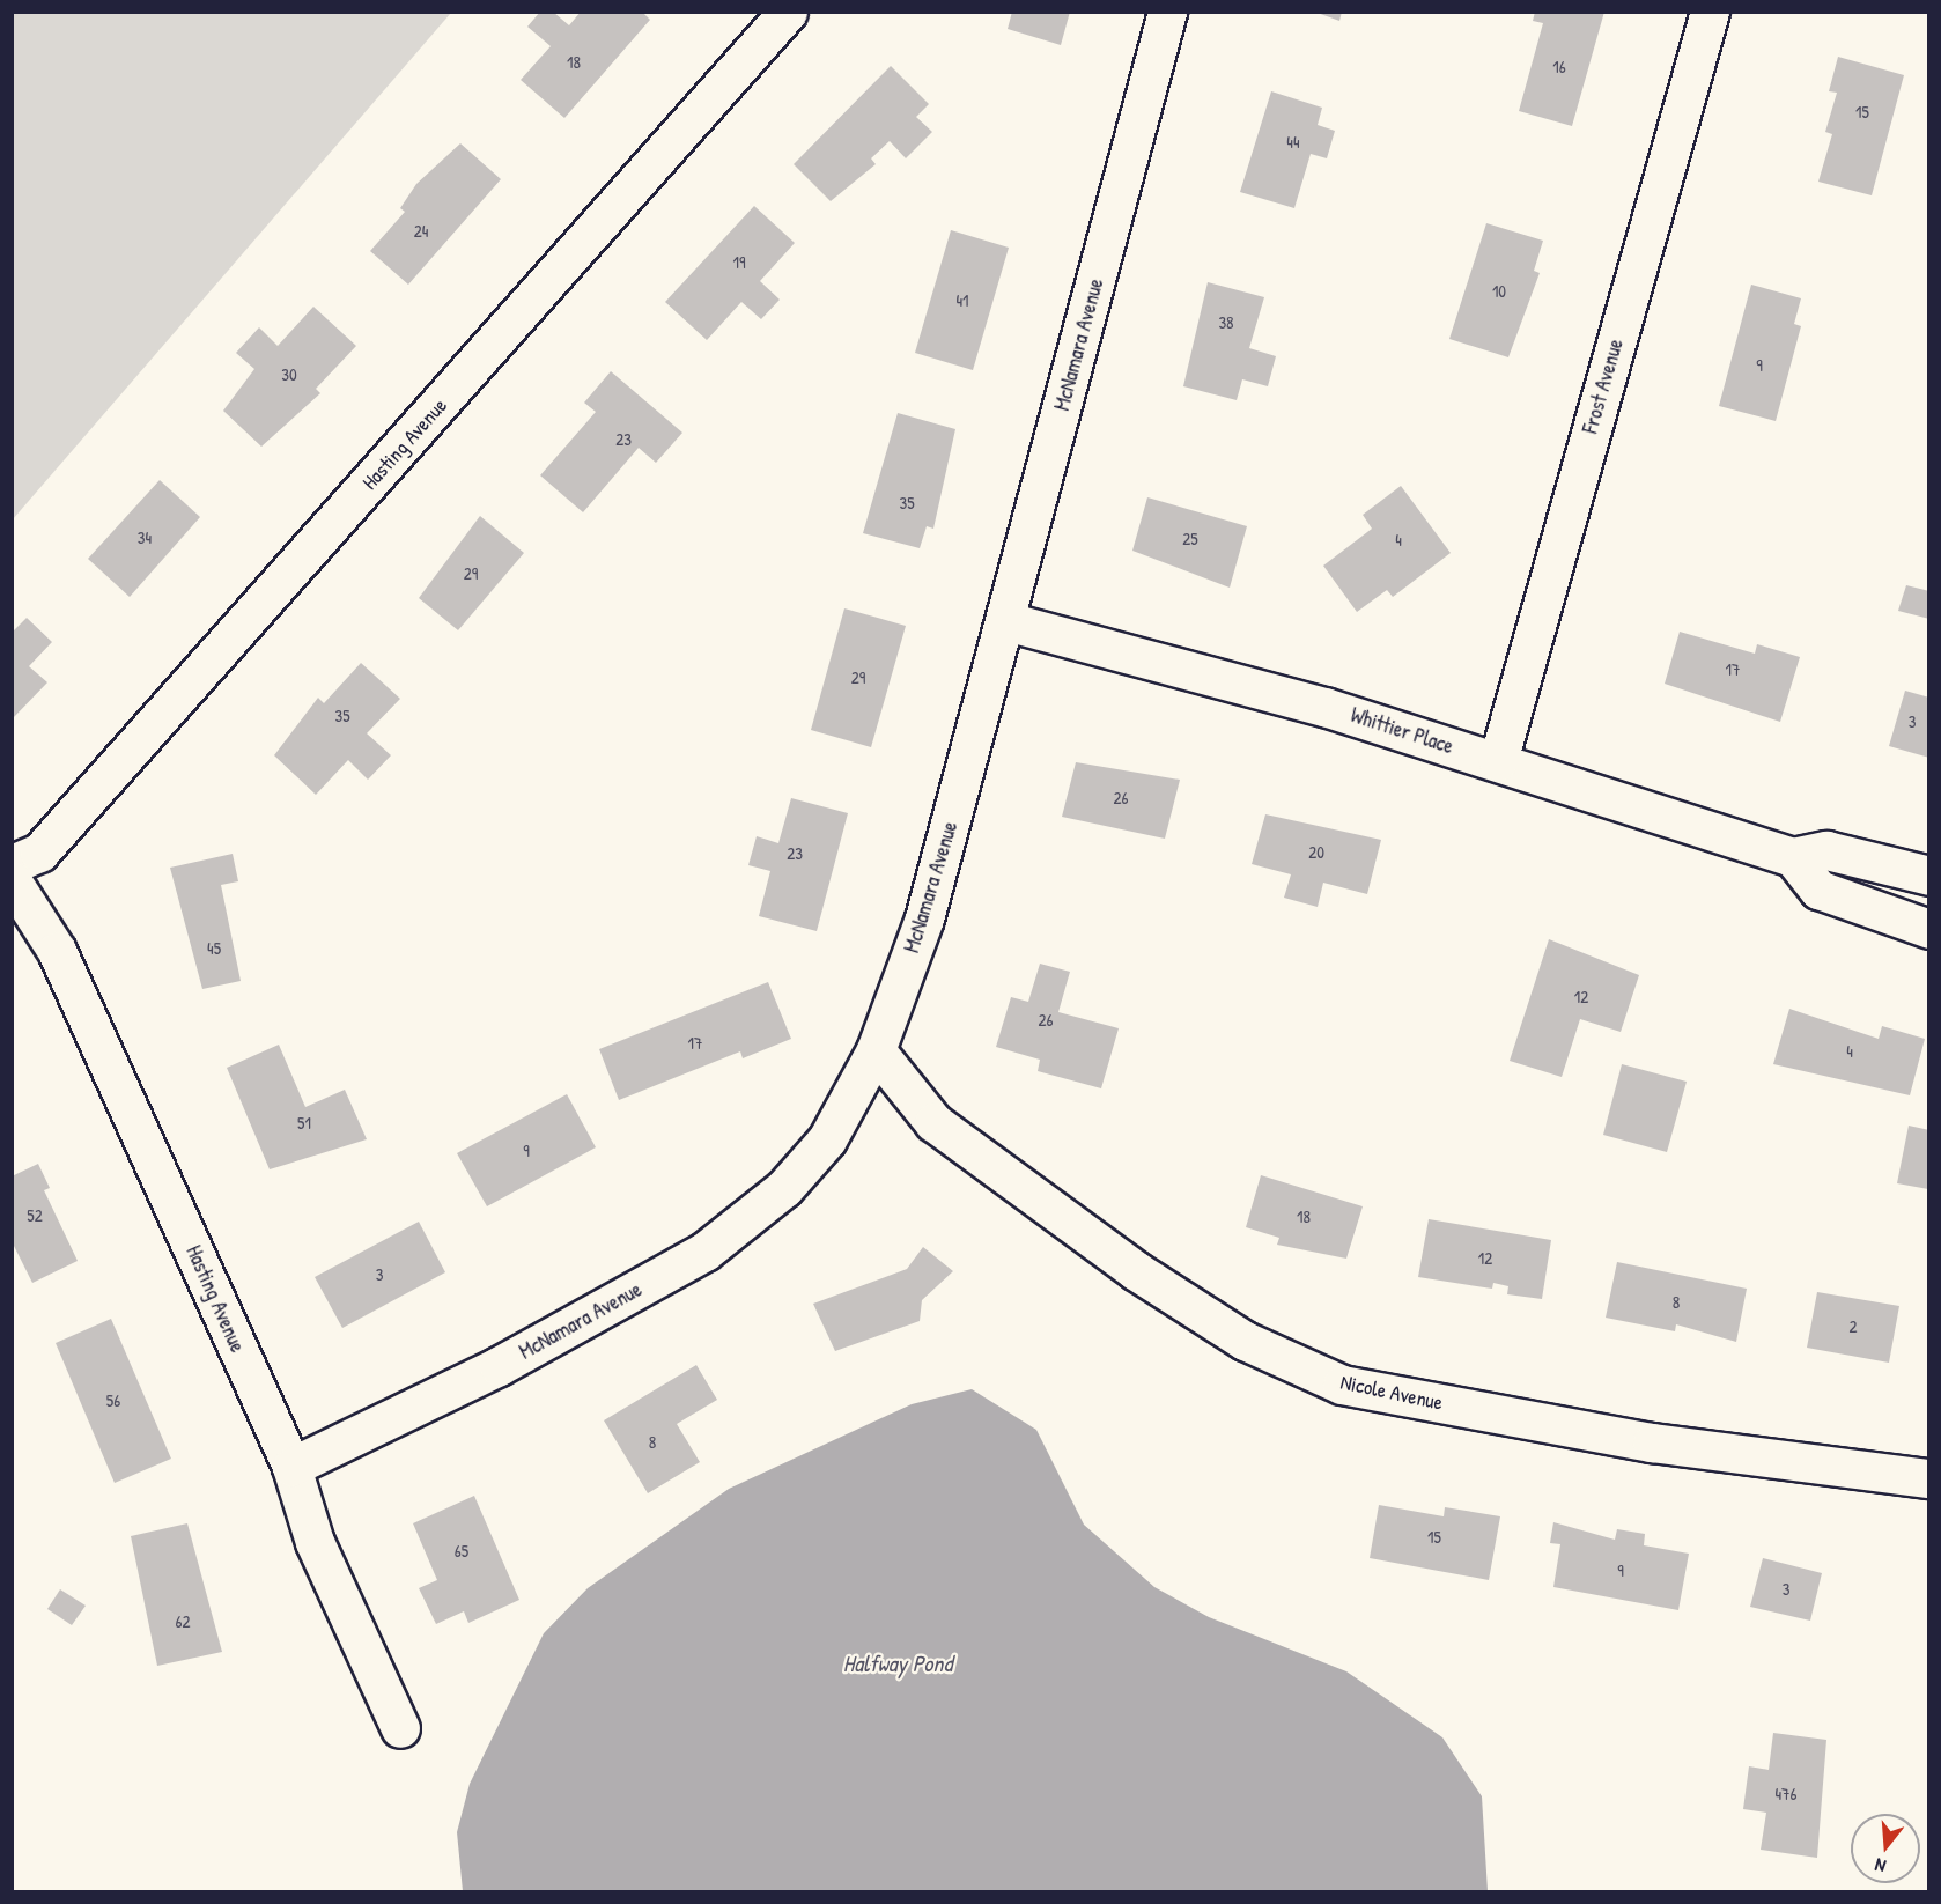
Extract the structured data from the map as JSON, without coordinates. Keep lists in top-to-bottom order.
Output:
{
  "streets": {
    "street": [
      "McNamara Avenue",
      "Frost Avenue",
      "Hasting Avenue",
      "Whittier Place",
      "Nicole Avenue"
    ]
  },
  "crossings": [
    ["McNamara Avenue", "Hasting Avenue"],
    ["McNamara Avenue", "Whittier Place"],
    ["McNamara Avenue", "Nicole Avenue"],
    ["Frost Avenue", "Whittier Place"]
  ],
  "water": ["Halfway Pond"],
  "house_numbers": [
    "18",
    "16",
    "15",
    "44",
    "24",
    "19",
    "10",
    "41",
    "38",
    "9",
    "30",
    "23",
    "35",
    "34",
    "25",
    "4",
    "29",
    "17",
    "29",
    "35",
    "3",
    "26",
    "20",
    "23",
    "45",
    "12",
    "26",
    "17",
    "4",
    "51",
    "9",
    "52",
    "18",
    "12",
    "3",
    "8",
    "2",
    "56",
    "8",
    "15",
    "65",
    "9",
    "3",
    "62",
    "476"
  ],
  "north": "bottom"
}
